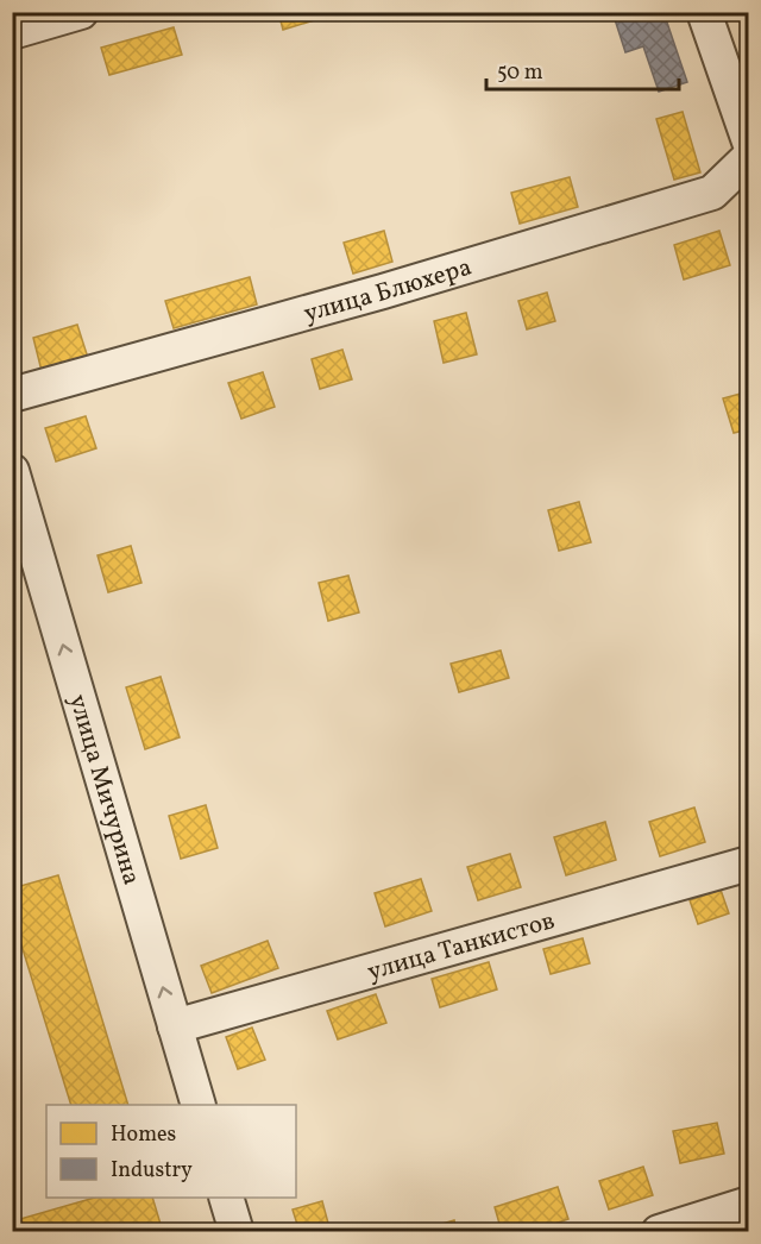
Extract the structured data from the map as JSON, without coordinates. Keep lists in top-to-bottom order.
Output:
{
  "streets": {
    "street": ["улица Блюхера", "улица Мичурина", "улица Танкистов"]
  },
  "crossings": [
    ["улица Мичурина", "улица Танкистов"]
  ],
  "one_way": ["улица Мичурина"],
  "legend": ["Homes", "Industry"],
  "scale_bar": "50 m"
}
